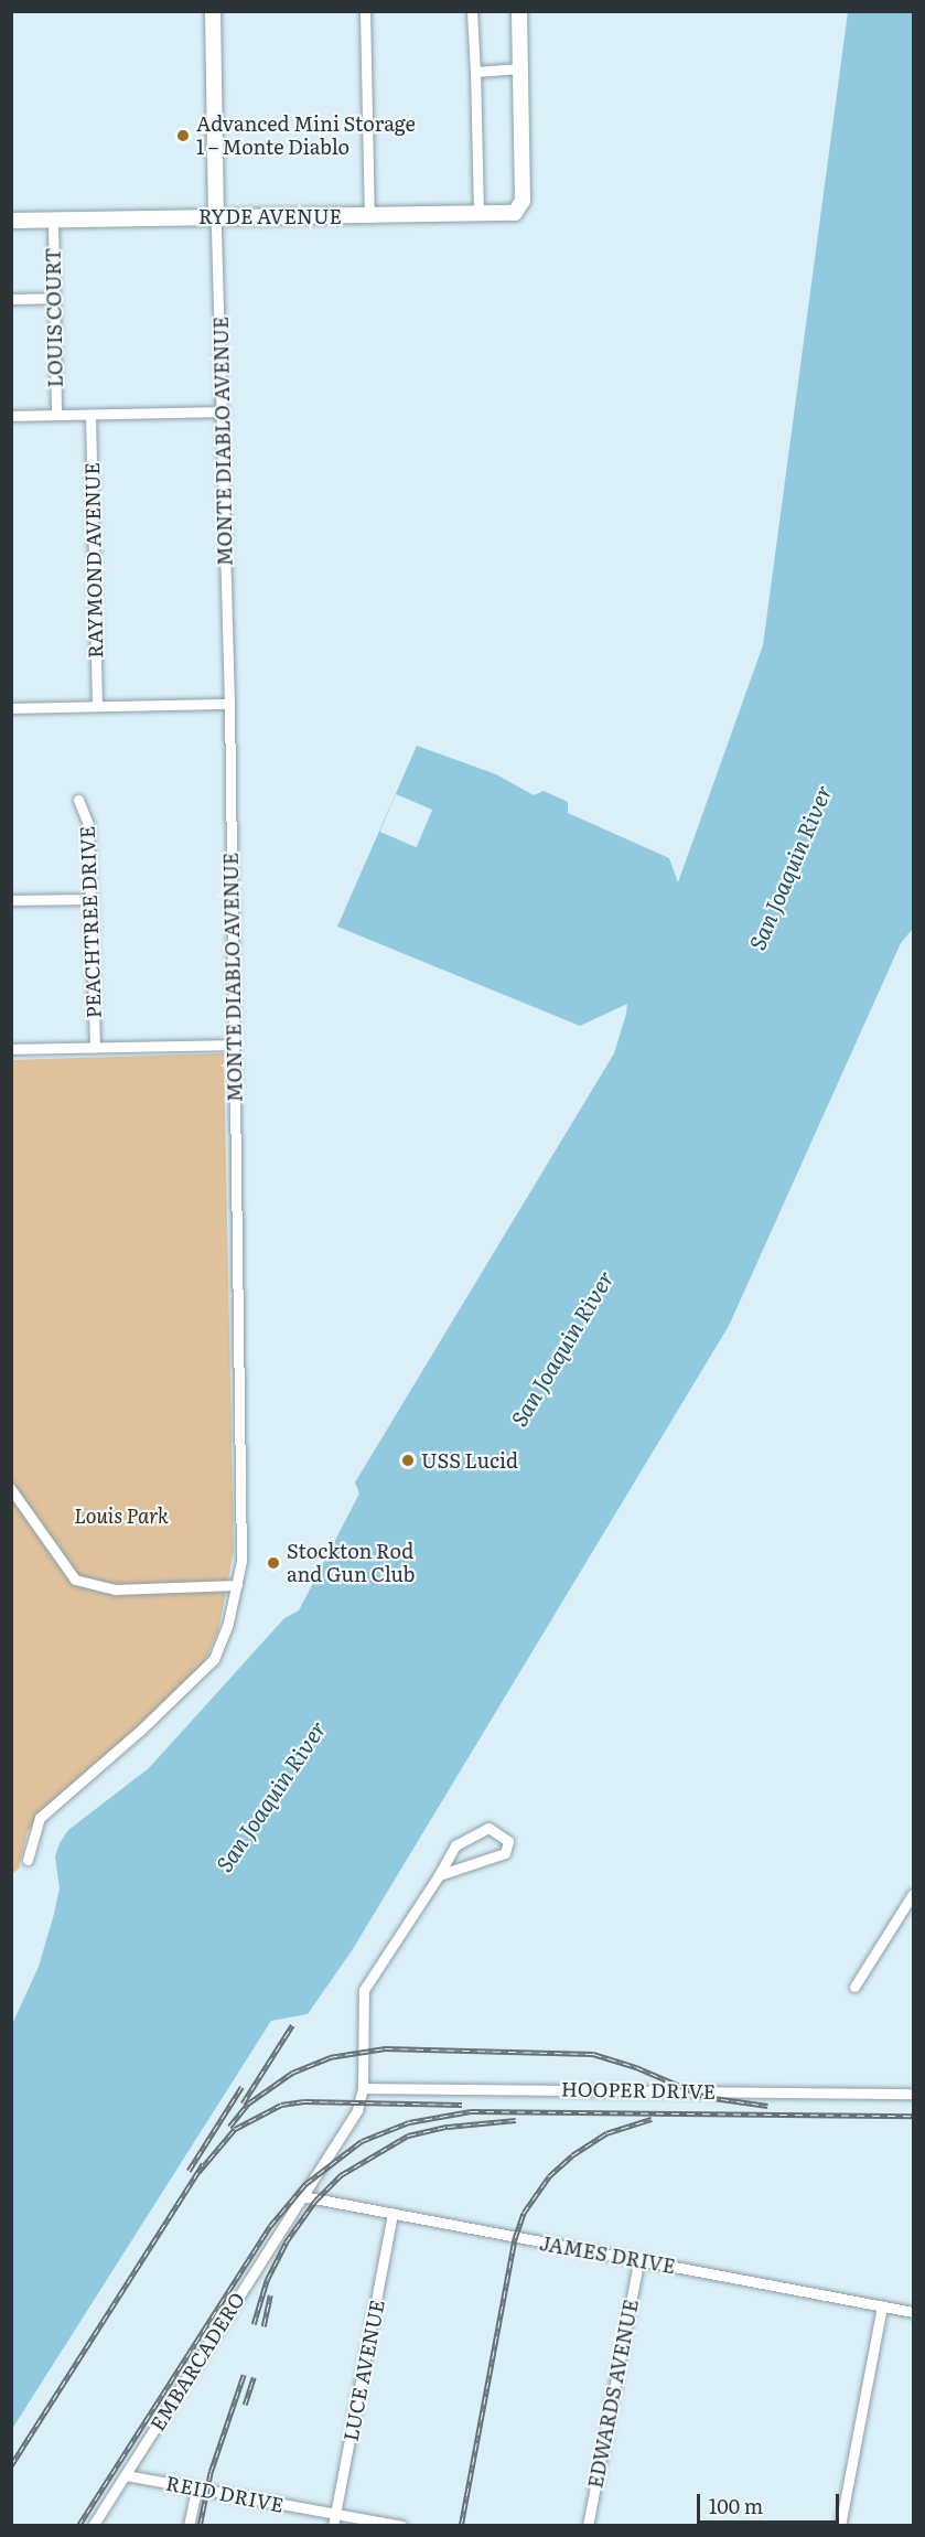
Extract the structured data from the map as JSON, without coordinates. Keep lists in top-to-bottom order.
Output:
{
  "streets": {
    "street": [
      "RYDE AVENUE",
      "LOUIS COURT",
      "MONTE DIABLO AVENUE",
      "RAYMOND AVENUE",
      "PEACHTREE DRIVE",
      "HOOPER DRIVE",
      "JAMES DRIVE",
      "EMBARCADERO",
      "LUCE AVENUE",
      "EDWARDS AVENUE",
      "REID DRIVE"
    ]
  },
  "crossings": [
    ["RYDE AVENUE", "LOUIS COURT"],
    ["RYDE AVENUE", "MONTE DIABLO AVENUE"],
    ["HOOPER DRIVE", "EMBARCADERO"],
    ["JAMES DRIVE", "EMBARCADERO"],
    ["JAMES DRIVE", "LUCE AVENUE"],
    ["JAMES DRIVE", "EDWARDS AVENUE"],
    ["EMBARCADERO", "REID DRIVE"],
    ["LUCE AVENUE", "REID DRIVE"]
  ],
  "water": ["San Joaquin River"],
  "parks": ["Louis Park"],
  "places": ["Advanced Mini Storage 1 – Monte Diablo", "USS Lucid", "Stockton Rod and Gun Club"],
  "scale_bar": "100 m"
}
